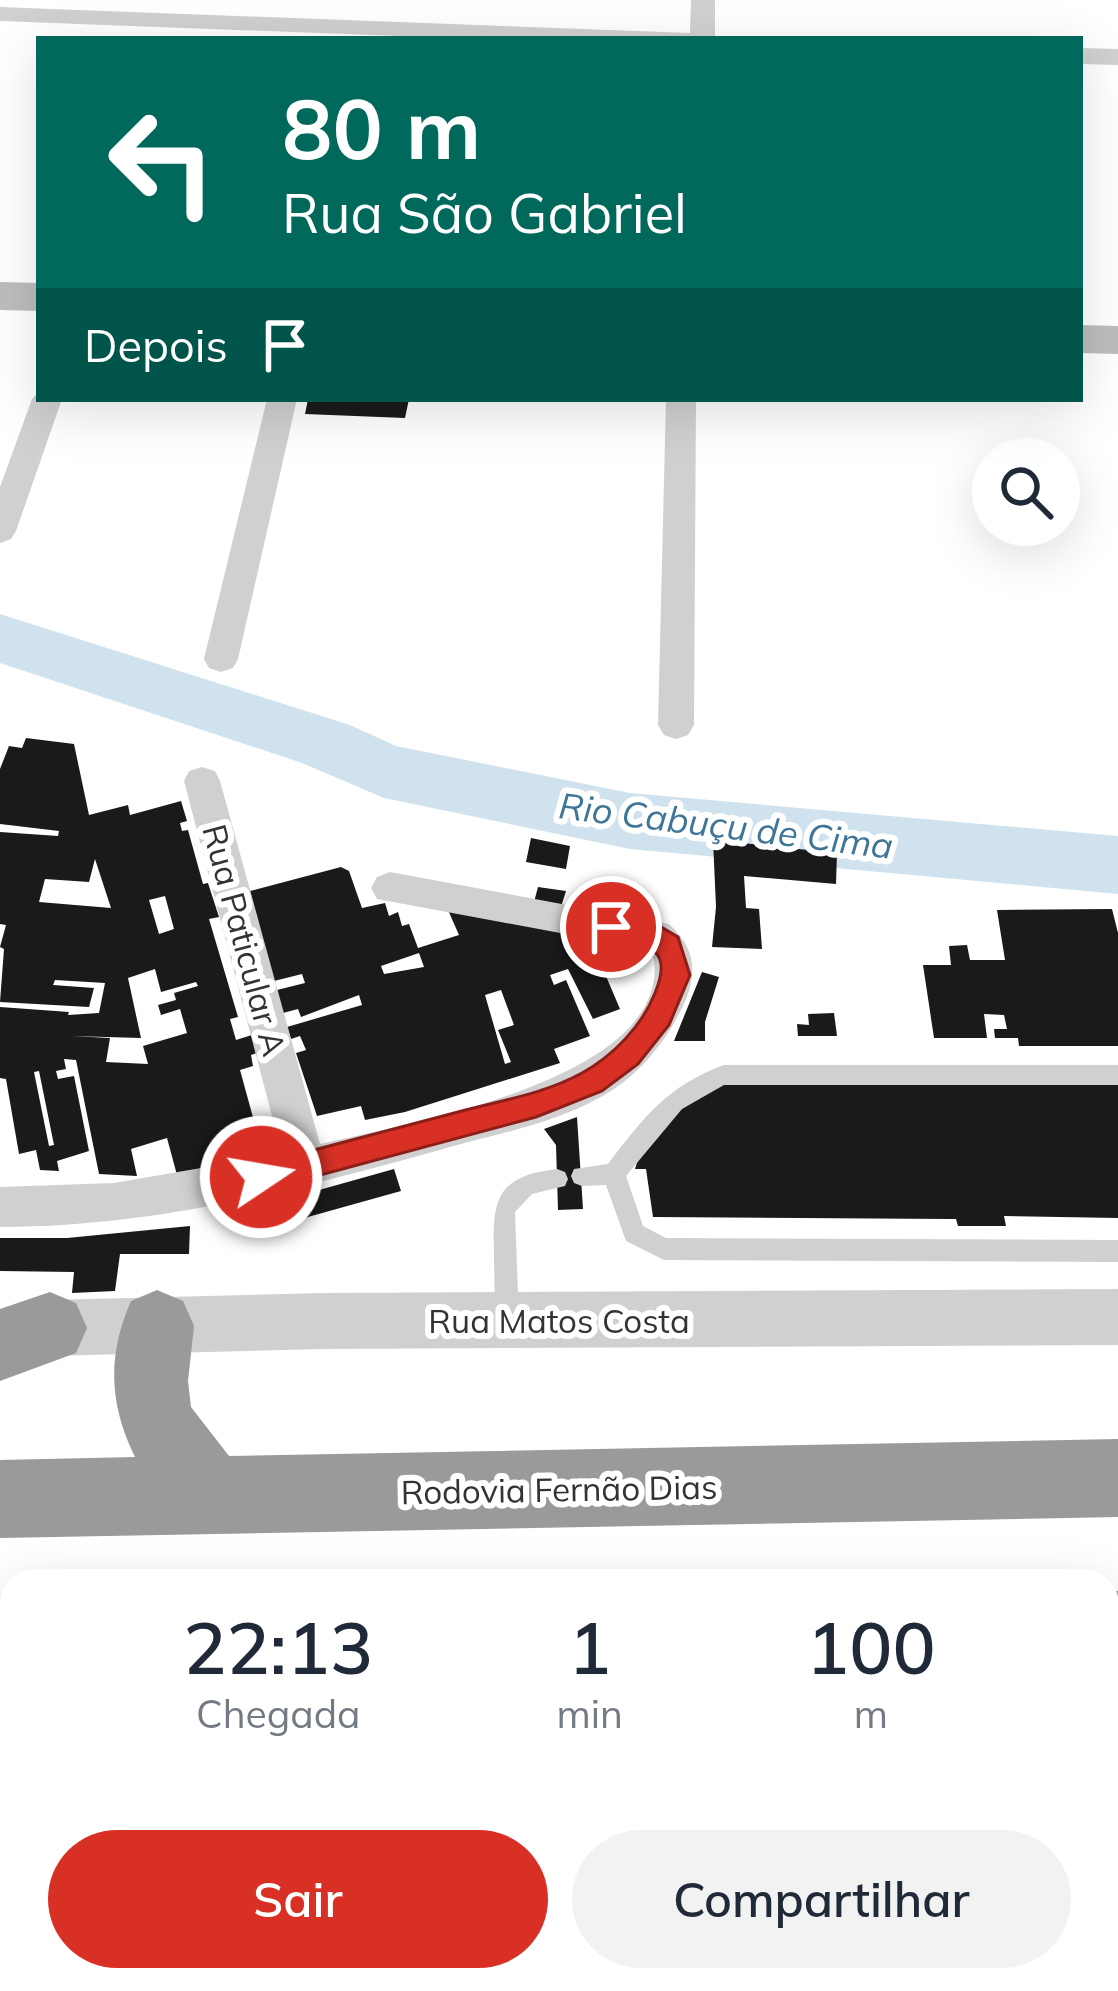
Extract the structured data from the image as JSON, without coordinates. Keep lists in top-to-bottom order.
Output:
{
  "streets": {
    "highway": ["Rodovia Fernão Dias"],
    "street": ["Rua Paticular A", "Rua Matos Costa"]
  },
  "water": ["Rio Cabuçu de Cima"],
  "page": {
    "turn": ["80 m", "Rua São Gabriel"],
    "then": "Depois",
    "eta": [
      "22:13",
      "Chegada",
      "1",
      "min",
      "100",
      "m"
    ],
    "buttons": ["Sair", "Compartilhar"]
  }
}
